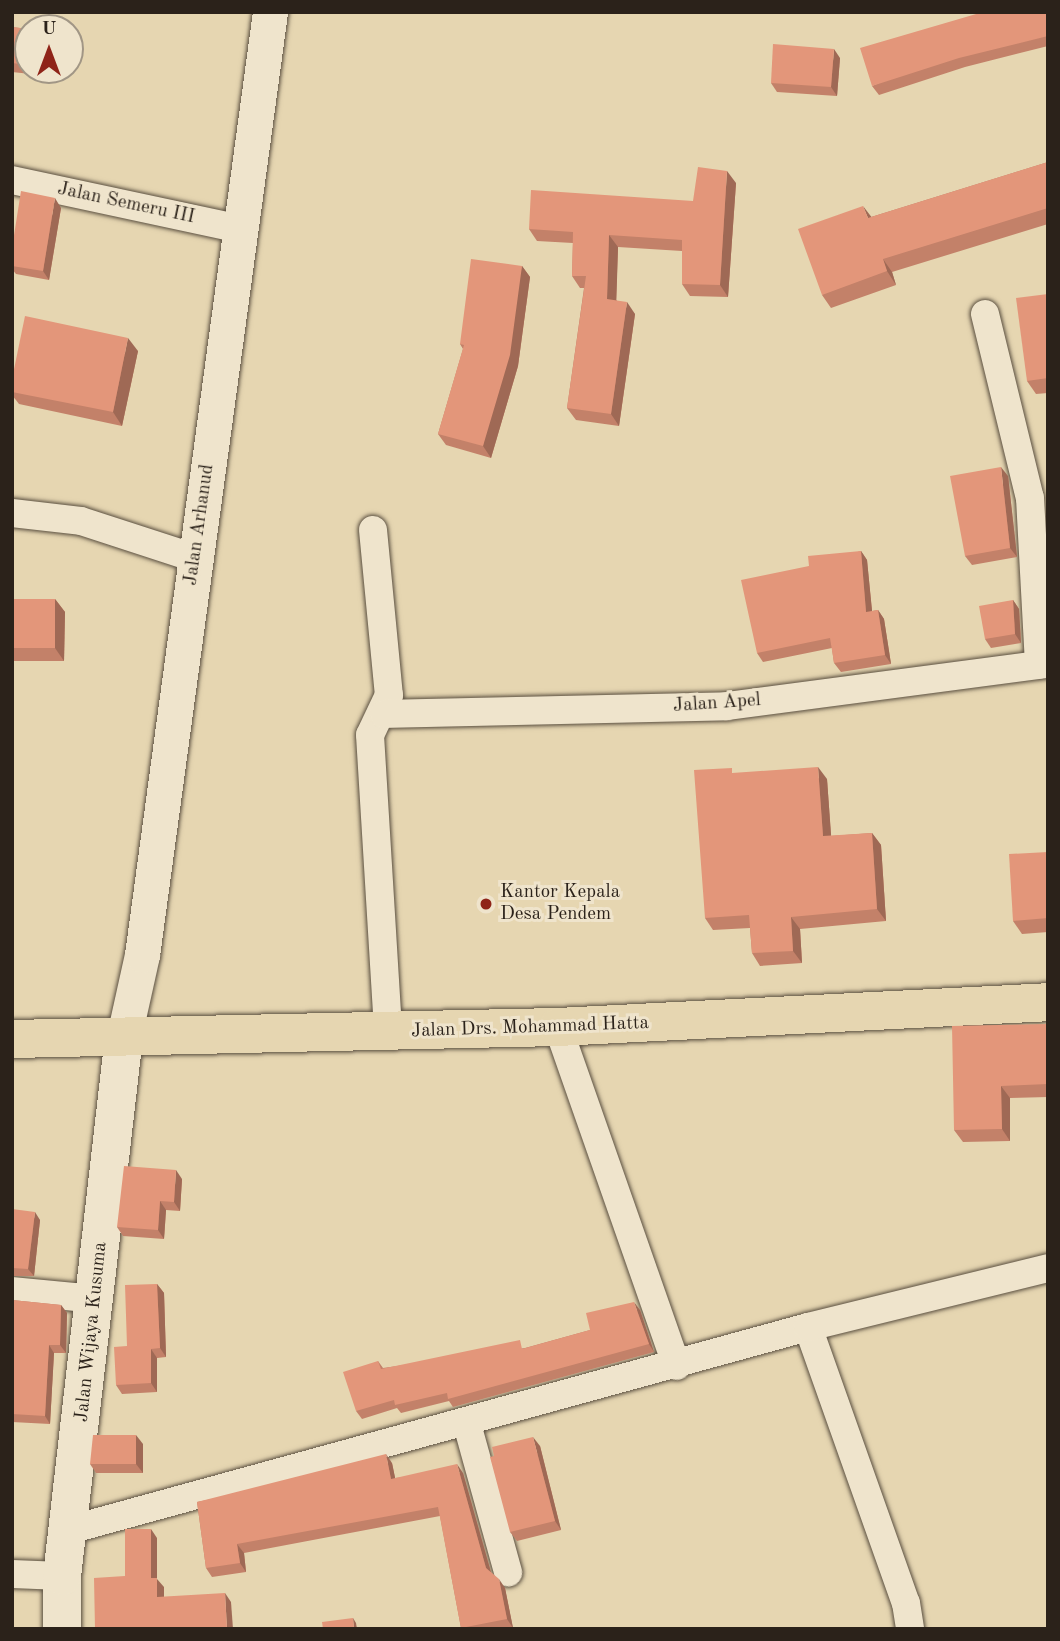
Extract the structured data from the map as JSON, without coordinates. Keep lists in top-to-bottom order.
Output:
{
  "streets": {
    "main road": ["Jalan Drs. Mohammad Hatta", "Jalan Wijaya Kusuma"],
    "street": ["Jalan Semeru III", "Jalan Arhanud", "Jalan Apel"]
  },
  "crossings": [
    ["Jalan Semeru III", "Jalan Arhanud"],
    ["Jalan Arhanud", "Jalan Drs. Mohammad Hatta"],
    ["Jalan Arhanud", "Jalan Wijaya Kusuma"],
    ["Jalan Drs. Mohammad Hatta", "Jalan Wijaya Kusuma"]
  ],
  "places": ["Kantor Kepala Desa Pendem"],
  "north": "top"
}
